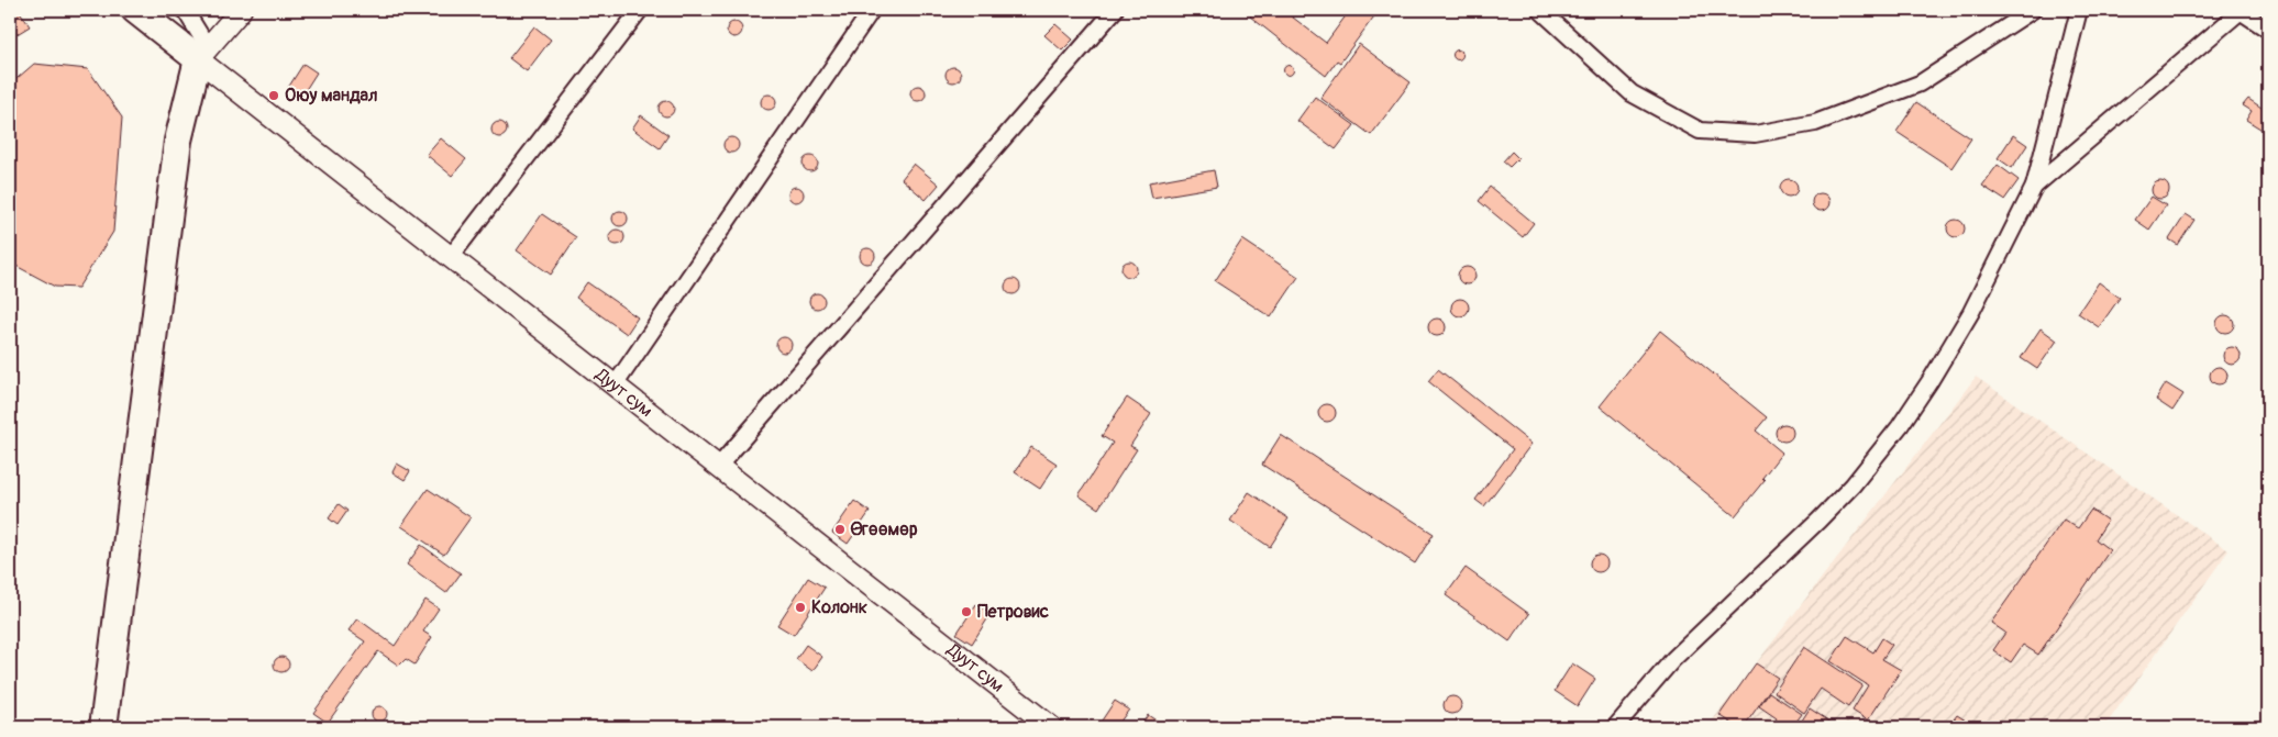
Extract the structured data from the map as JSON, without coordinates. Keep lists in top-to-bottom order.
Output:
{
  "streets": {
    "main road": ["Дуут сум"]
  },
  "places": [
    "Оюу мандал",
    "Өгөөмөр",
    "Колонк",
    "Петровиc"
  ]
}
